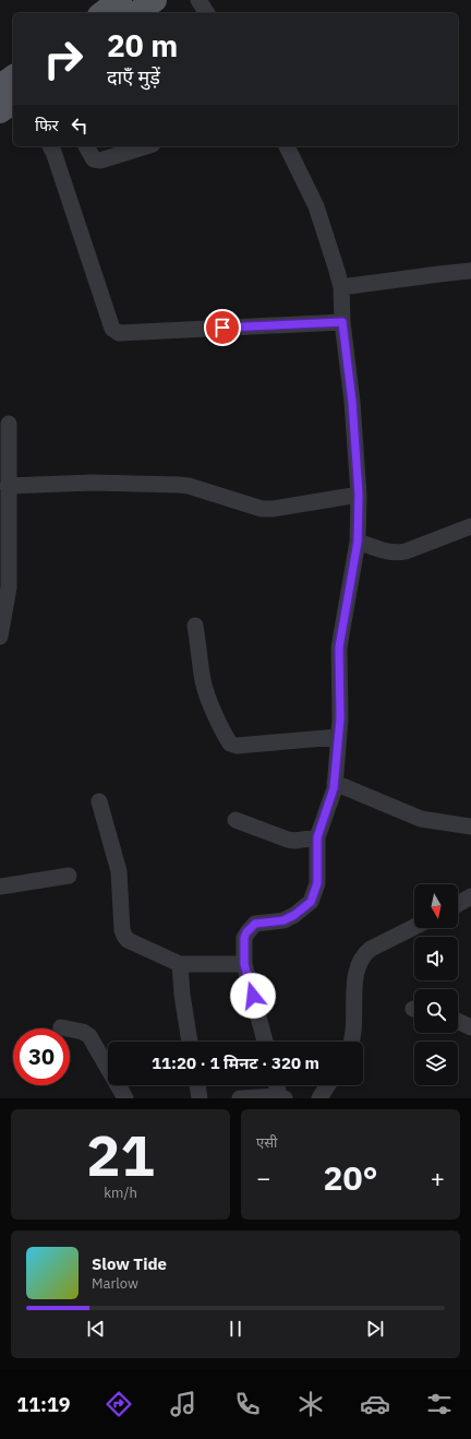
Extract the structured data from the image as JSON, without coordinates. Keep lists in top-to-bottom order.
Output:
{
  "north": "bottom",
  "page": {
    "turn": ["20 m", "दाएँ मुड़ें"],
    "then": "फिर",
    "limit": "30",
    "trip": "11:20 · 1 मिनट · 320 m",
    "tile": [
      ["21", "km/h"],
      "एसी"
    ],
    "heat": ["−", "20°", "+"],
    "song": ["Slow Tide", "Marlow"],
    "tabs": "11:19"
  }
}
